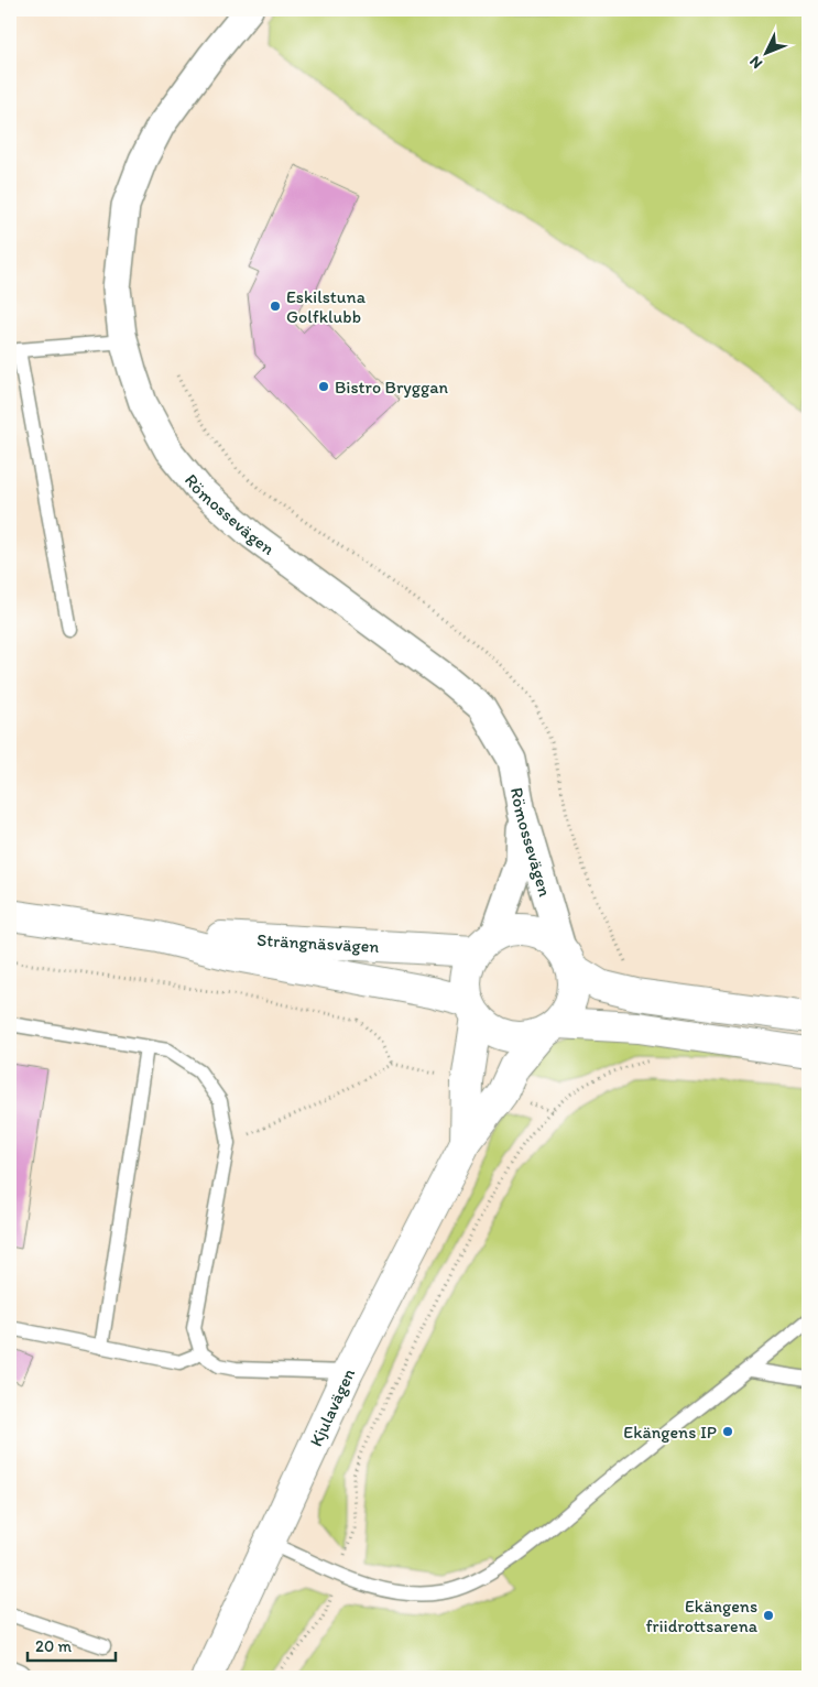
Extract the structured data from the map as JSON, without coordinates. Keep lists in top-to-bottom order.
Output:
{
  "streets": {
    "main road": ["Strängnäsvägen", "Kjulavägen"],
    "street": ["Römossevägen"]
  },
  "crossings": [
    ["Römossevägen", "Strängnäsvägen"],
    ["Römossevägen", "Kjulavägen"],
    ["Strängnäsvägen", "Kjulavägen"]
  ],
  "places": [
    "Eskilstuna Golfklubb",
    "Bistro Bryggan",
    "Ekängens IP",
    "Ekängens friidrottsarena"
  ],
  "scale_bar": "20 m",
  "north": "bottom left"
}
